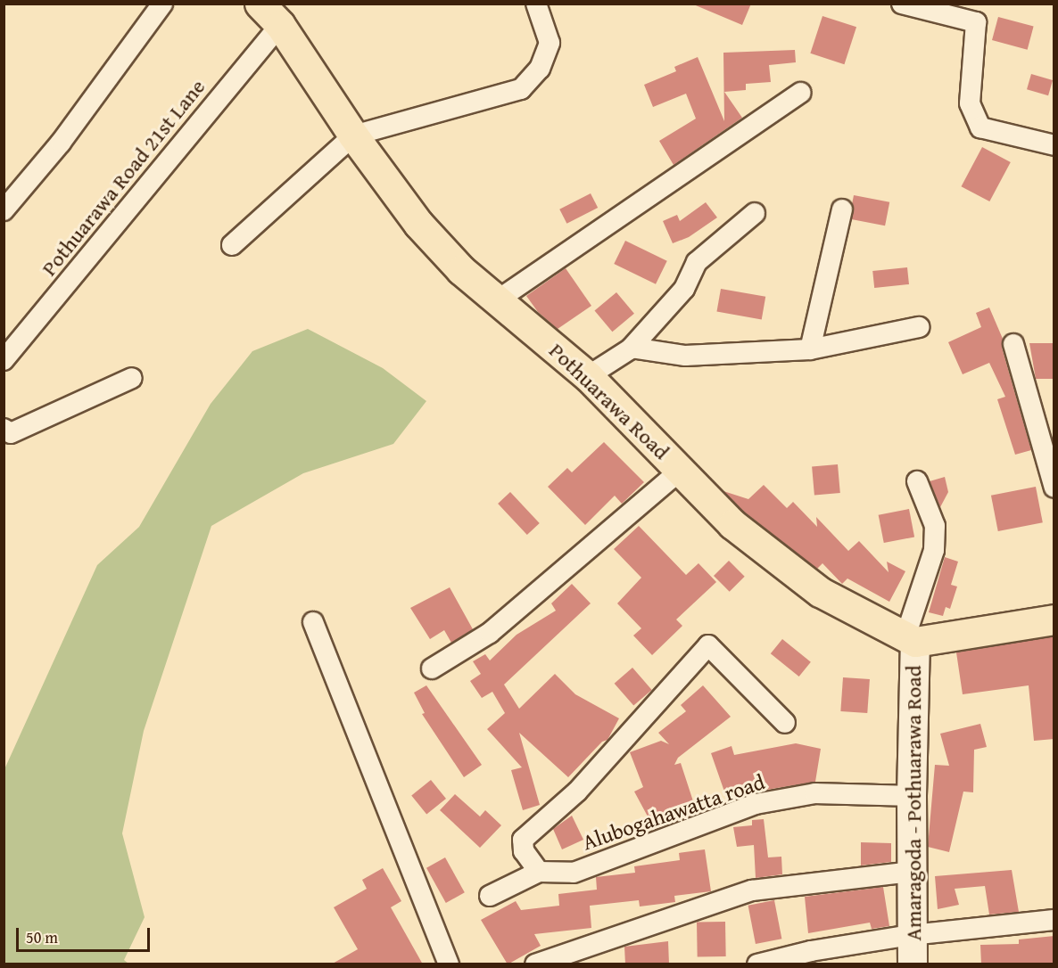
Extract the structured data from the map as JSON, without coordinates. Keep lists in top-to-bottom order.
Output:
{
  "streets": {
    "main road": ["Pothuarawa Road"],
    "street": ["Pothuarawa Road 21st Lane", "Amaragoda - Pothuarawa Road", "Alubogahawatta road"]
  },
  "crossings": [
    ["Pothuarawa Road 21st Lane", "Pothuarawa Road"],
    ["Pothuarawa Road", "Amaragoda - Pothuarawa Road"],
    ["Amaragoda - Pothuarawa Road", "Alubogahawatta road"]
  ],
  "scale_bar": "50 m"
}
